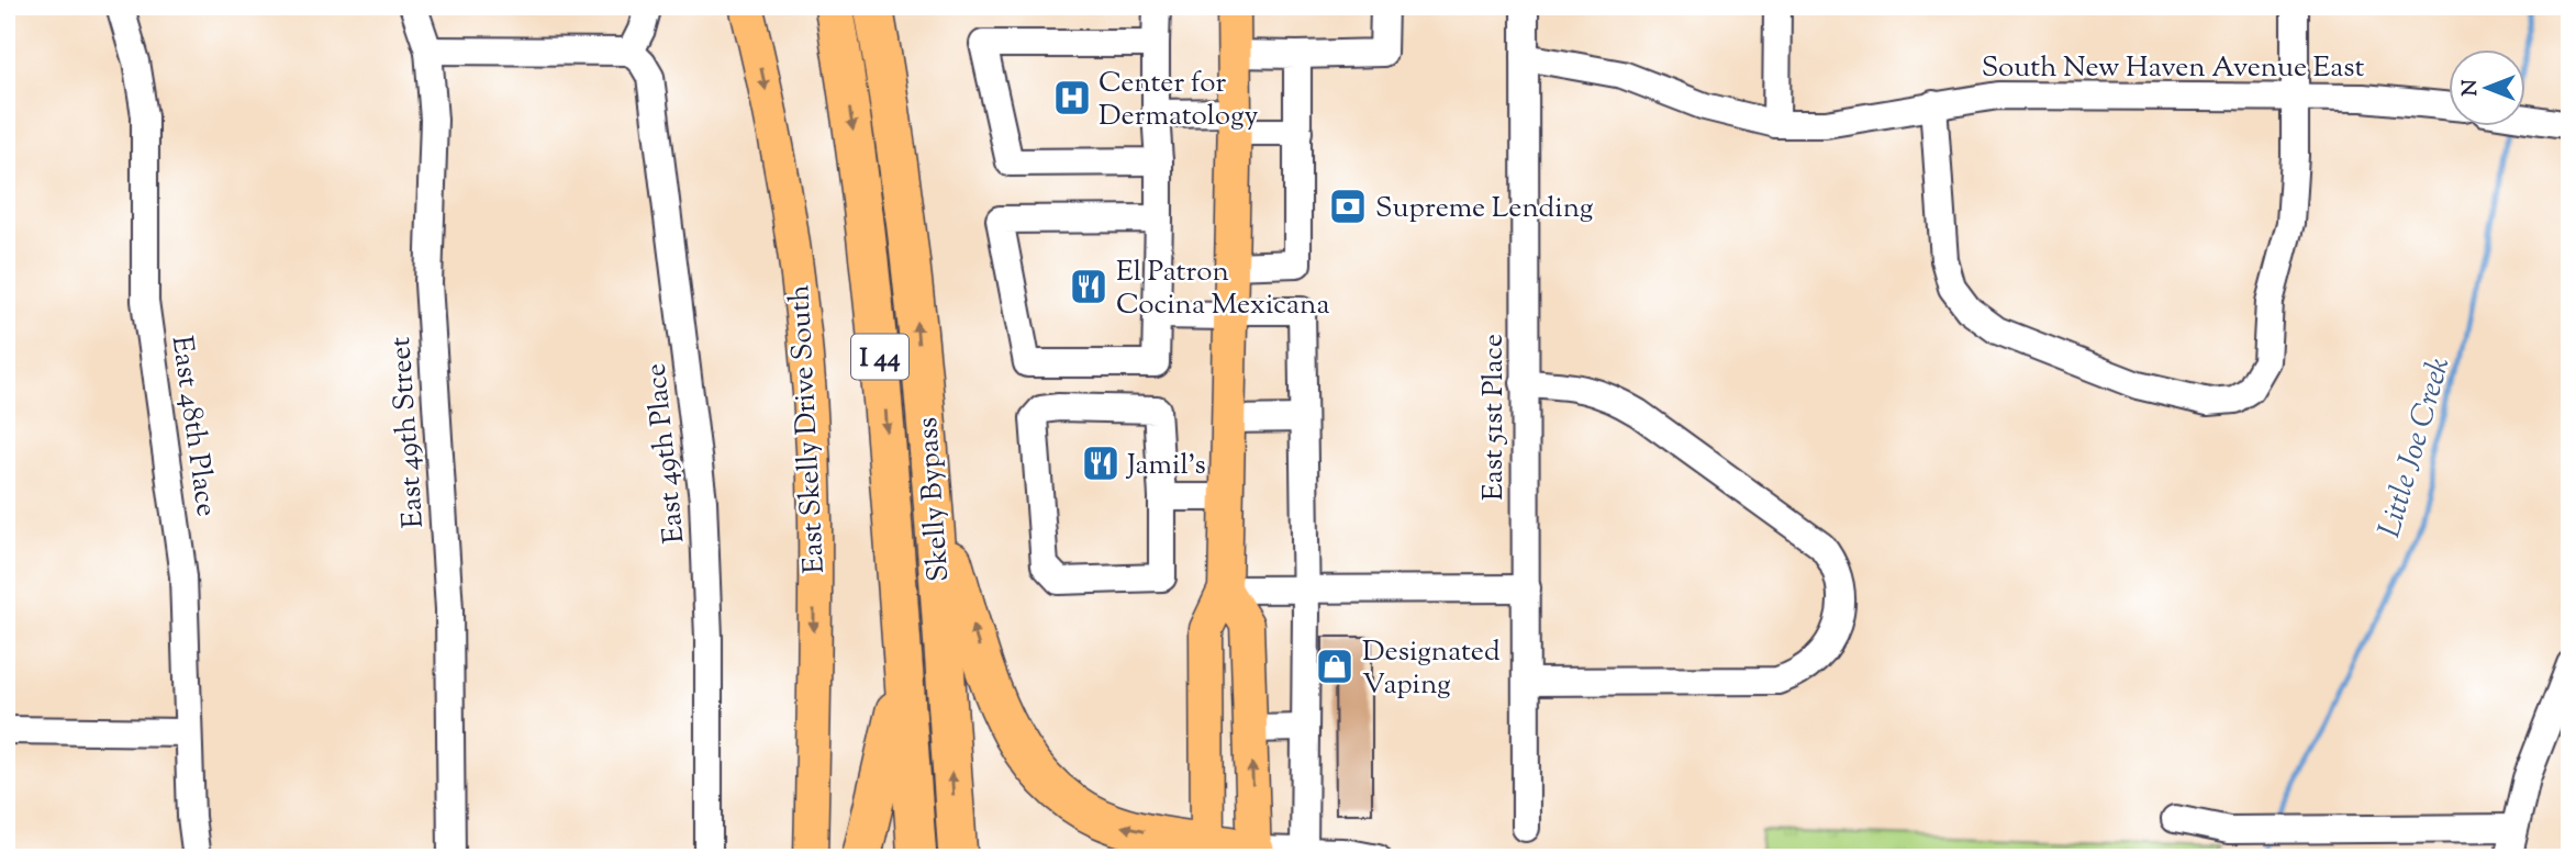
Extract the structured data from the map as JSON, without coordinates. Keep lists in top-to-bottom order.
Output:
{
  "streets": {
    "highway": ["I 44", "Skelly Bypass"],
    "main road": ["East Skelly Drive South"],
    "street": [
      "South New Haven Avenue East",
      "East 51st Place",
      "East 48th Place",
      "East 49th Street",
      "East 49th Place"
    ]
  },
  "crossings": [
    ["South New Haven Avenue East", "East 51st Place"]
  ],
  "one_way": ["East Skelly Drive South"],
  "water": ["Little Joe Creek"],
  "places": {
    "hospital": ["Center for Dermatology"],
    "bank": ["Supreme Lending"],
    "restaurant": ["El Patron Cocina Mexicana", "Jamil's"],
    "shop": ["Designated Vaping"]
  },
  "north": "left"
}
